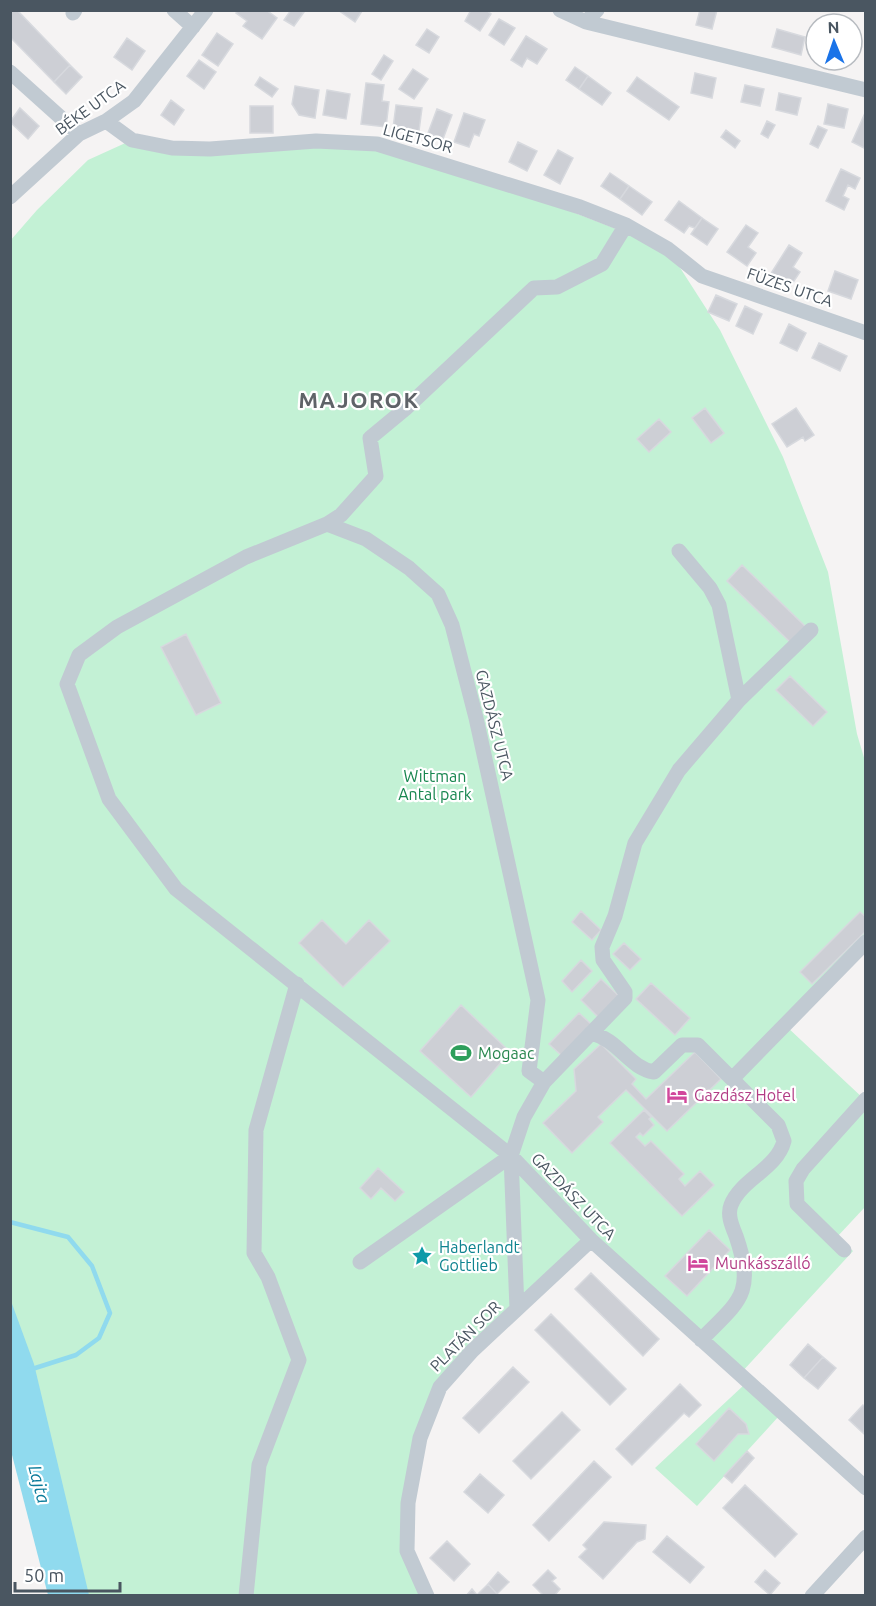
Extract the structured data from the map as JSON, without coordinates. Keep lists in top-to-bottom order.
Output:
{
  "streets": {
    "street": [
      "BÉKE UTCA",
      "LIGETSOR",
      "FÜZES UTCA",
      "GAZDÁSZ UTCA",
      "PLATÁN SOR"
    ]
  },
  "crossings": [
    ["BÉKE UTCA", "LIGETSOR"],
    ["LIGETSOR", "FÜZES UTCA"],
    ["GAZDÁSZ UTCA", "PLATÁN SOR"]
  ],
  "districts": ["MAJOROK"],
  "water": ["Lajta"],
  "parks": ["Wittman Antal park"],
  "places": {
    "sports": ["Mogaac"],
    "hotel": ["Gazdász Hotel", "Munkásszálló"],
    "place": ["Haberlandt Gottlieb"]
  },
  "scale_bar": "50 m",
  "north": "top"
}
